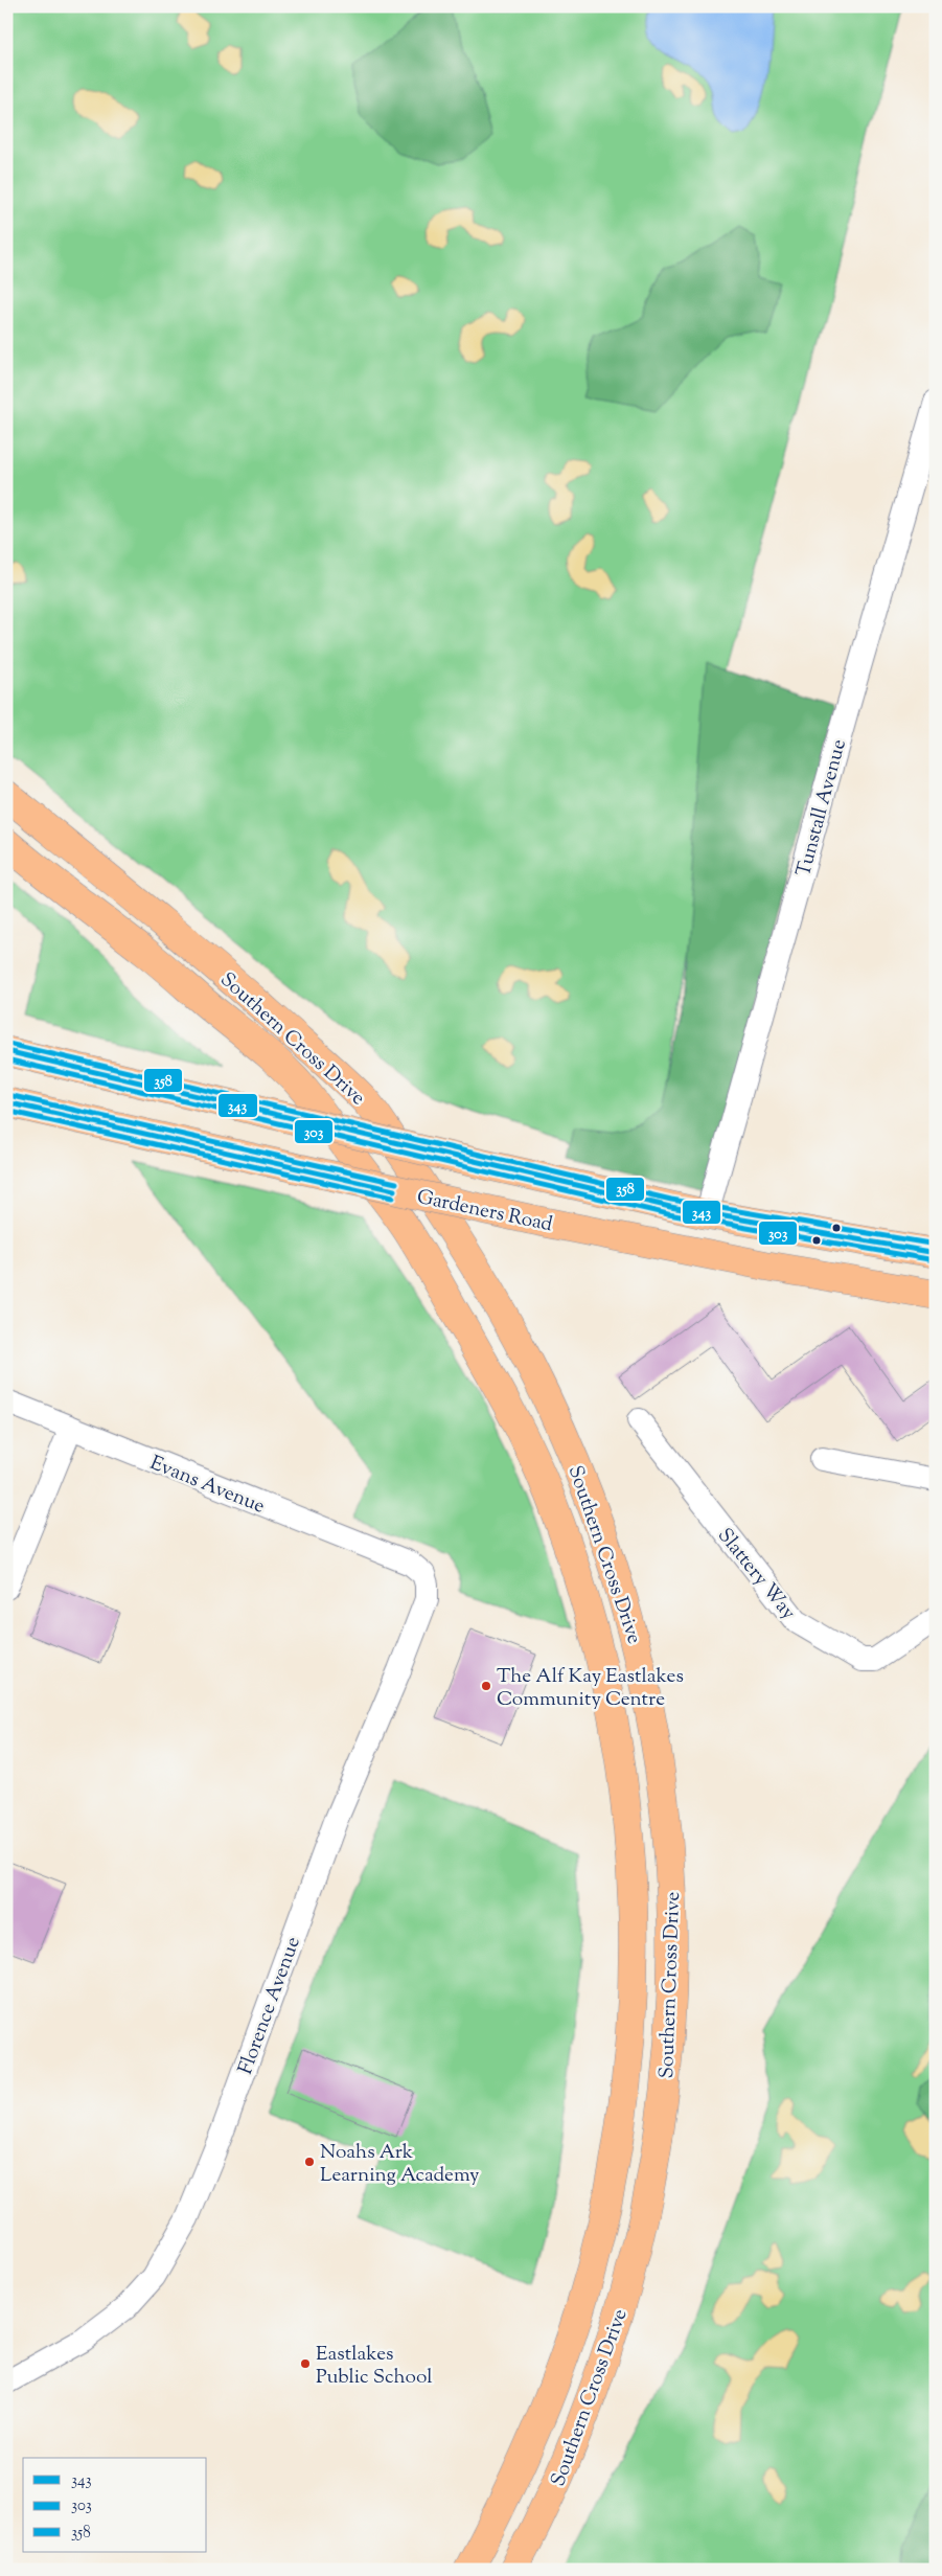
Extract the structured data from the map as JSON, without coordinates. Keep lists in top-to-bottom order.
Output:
{
  "streets": {
    "main road": ["Southern Cross Drive", "Gardeners Road"],
    "street": [
      "Tunstall Avenue",
      "Evans Avenue",
      "Slattery Way",
      "Florence Avenue"
    ]
  },
  "crossings": [
    ["Evans Avenue", "Florence Avenue"]
  ],
  "places": ["The Alf Kay Eastlakes Community Centre", "Noahs Ark Learning Academy", "Eastlakes Public School"],
  "lines": ["transit line 358", "transit line 343", "transit line 303"],
  "legend": ["343", "303", "358"]
}
